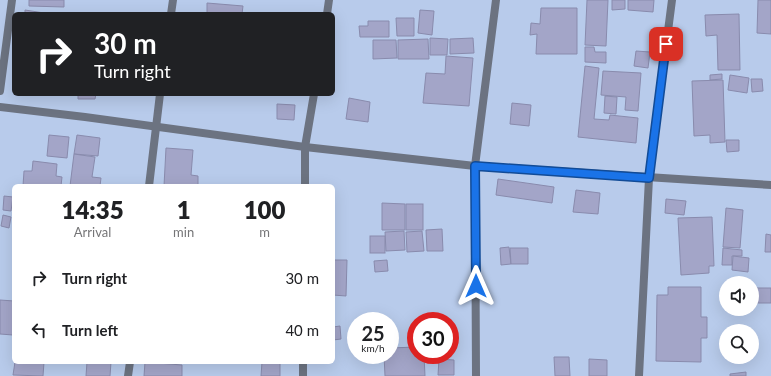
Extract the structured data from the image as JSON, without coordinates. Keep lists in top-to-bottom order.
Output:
{
  "page": {
    "turn": ["30 m", "Turn right"],
    "eta": [
      "14:35",
      "Arrival",
      "1",
      "min",
      "100",
      "m"
    ],
    "list": [
      {
        "name": "Turn right",
        "value": "30 m"
      },
      {
        "name": "Turn left",
        "value": "40 m"
      }
    ],
    "speed": "25 km/h",
    "limit": "30"
  }
}
